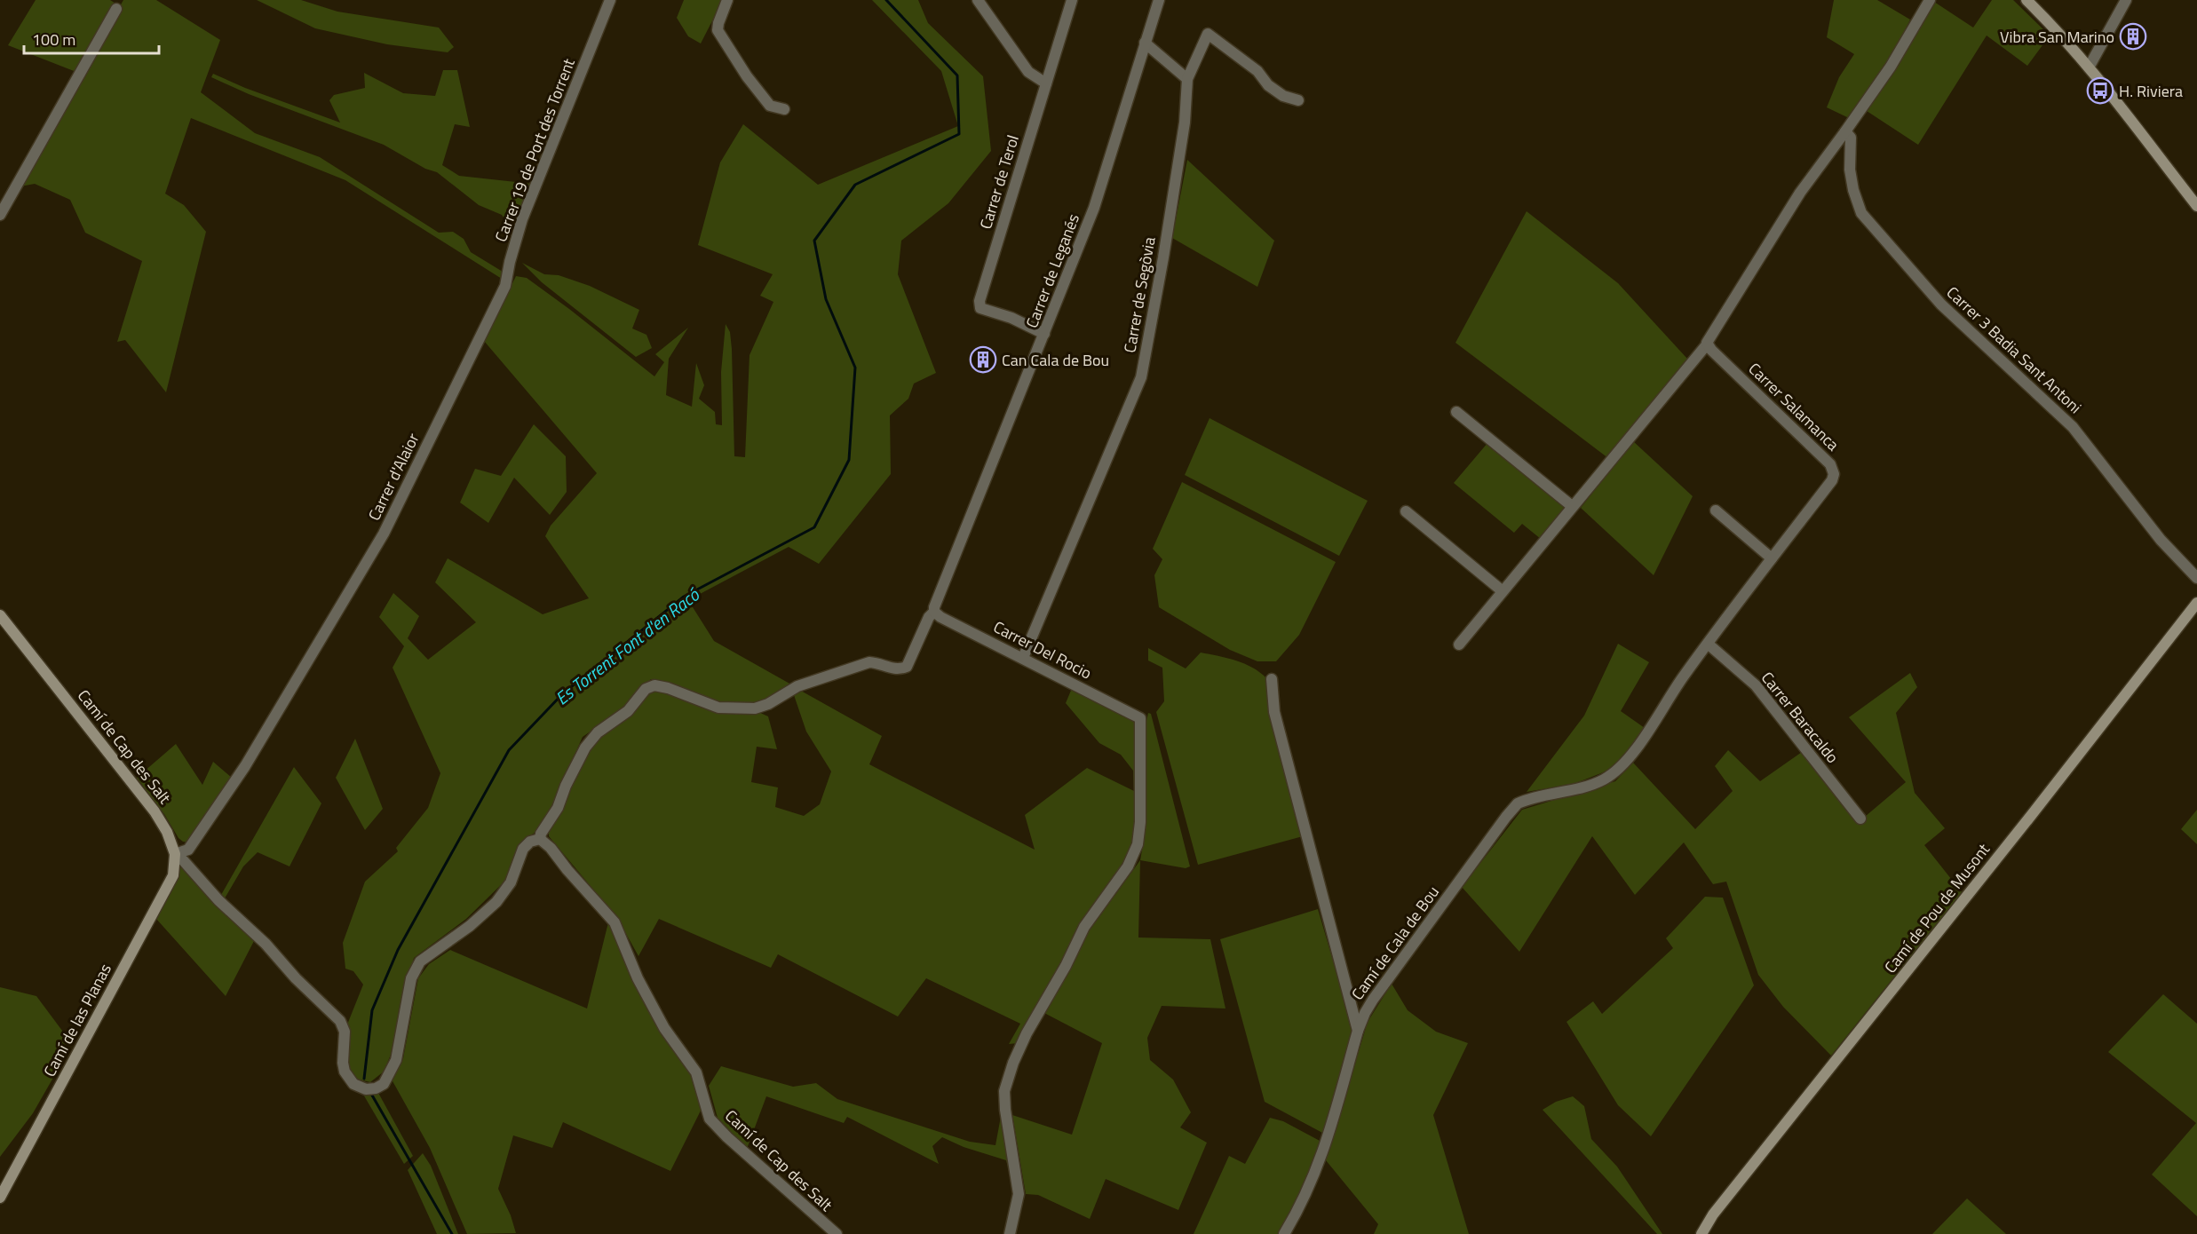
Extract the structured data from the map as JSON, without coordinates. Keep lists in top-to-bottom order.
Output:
{
  "streets": {
    "street": [
      "Carrer 19 de Port des Torrent",
      "Carrer de Terol",
      "Carrer de Leganés",
      "Carrer de Segòvia",
      "Carrer 3 Badia Sant Antoni",
      "Carrer Salamanca",
      "Carrer d'Alaior",
      "Carrer Del Rocio",
      "Carrer Baracaldo",
      "Camí de Cap des Salt",
      "Camí de Pou de Musont",
      "Camí de Cala de Bou",
      "Camí de las Planas"
    ]
  },
  "crossings": [
    ["Carrer 19 de Port des Torrent", "Carrer d'Alaior"],
    ["Carrer de Terol", "Carrer de Leganés"],
    ["Carrer de Leganés", "Carrer Del Rocio"],
    ["Carrer de Leganés", "Camí de Cap des Salt"],
    ["Carrer de Segòvia", "Carrer Del Rocio"],
    ["Carrer Salamanca", "Carrer Baracaldo"],
    ["Carrer Salamanca", "Camí de Cala de Bou"],
    ["Carrer d'Alaior", "Camí de Cap des Salt"],
    ["Carrer d'Alaior", "Camí de las Planas"],
    ["Camí de Cap des Salt", "Camí de las Planas"]
  ],
  "water": ["Es Torrent Font d'en Racó"],
  "places": {
    "building": ["Vibra San Marino", "Can Cala de Bou"],
    "bus stop": ["H. Riviera"]
  },
  "scale_bar": "100 m"
}
